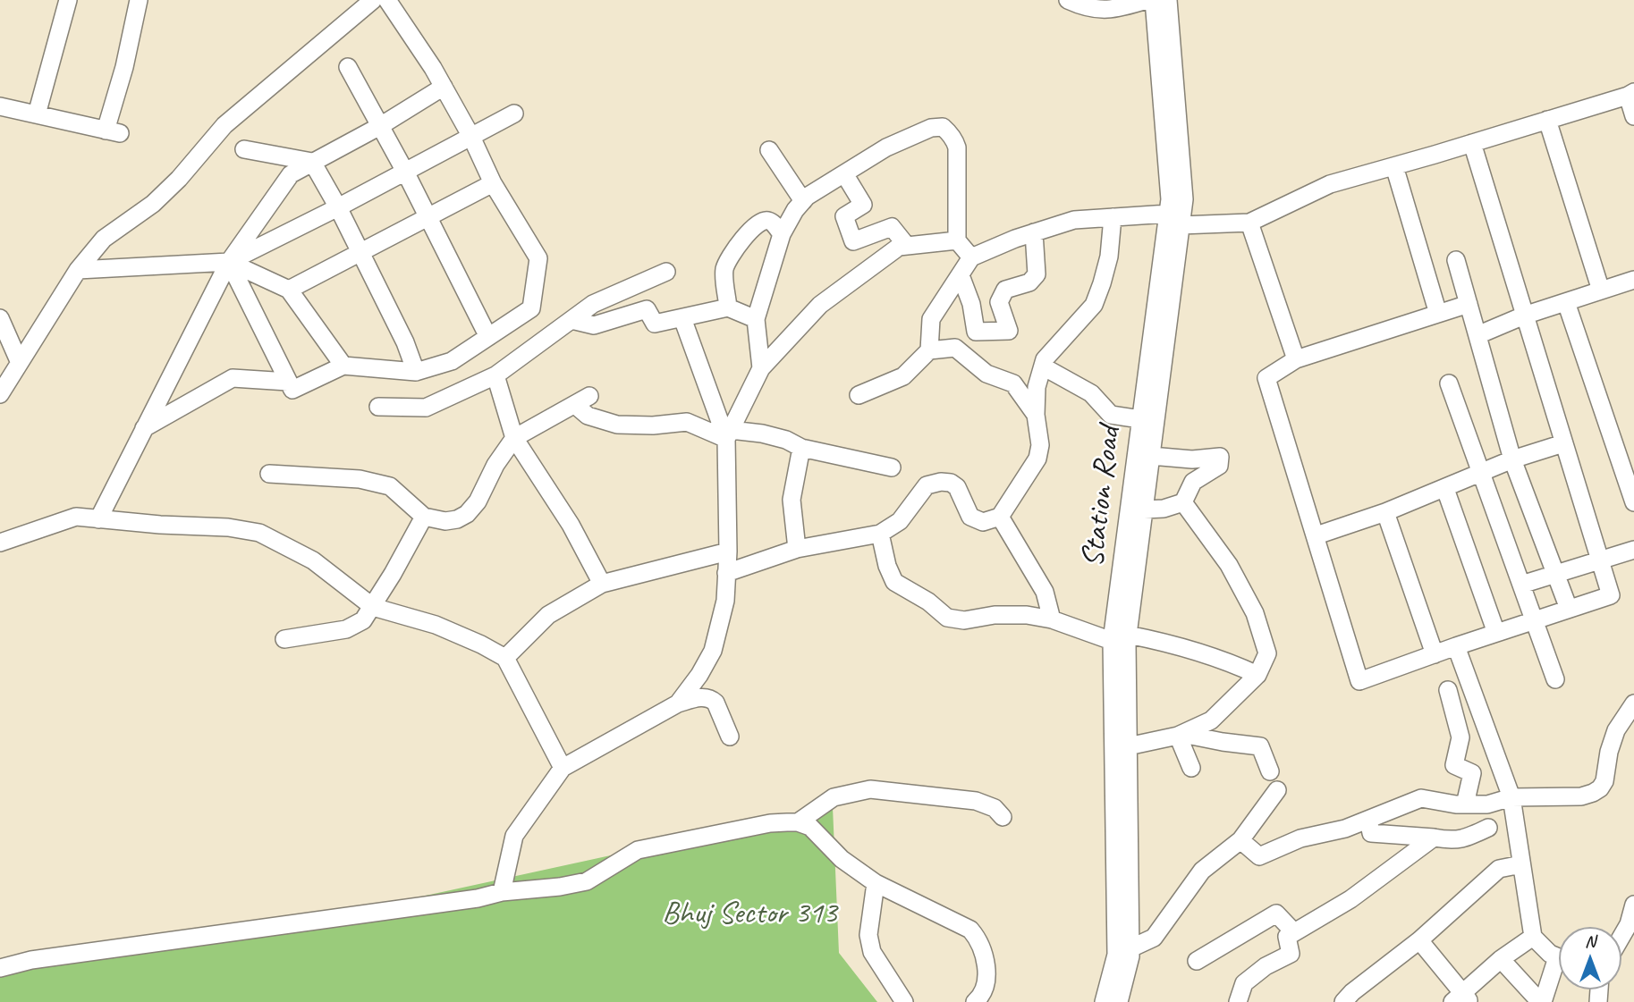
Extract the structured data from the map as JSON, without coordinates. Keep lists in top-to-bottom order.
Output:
{
  "streets": {
    "street": ["Station Road"]
  },
  "parks": ["Bhuj Sector 313"],
  "north": "top"
}
